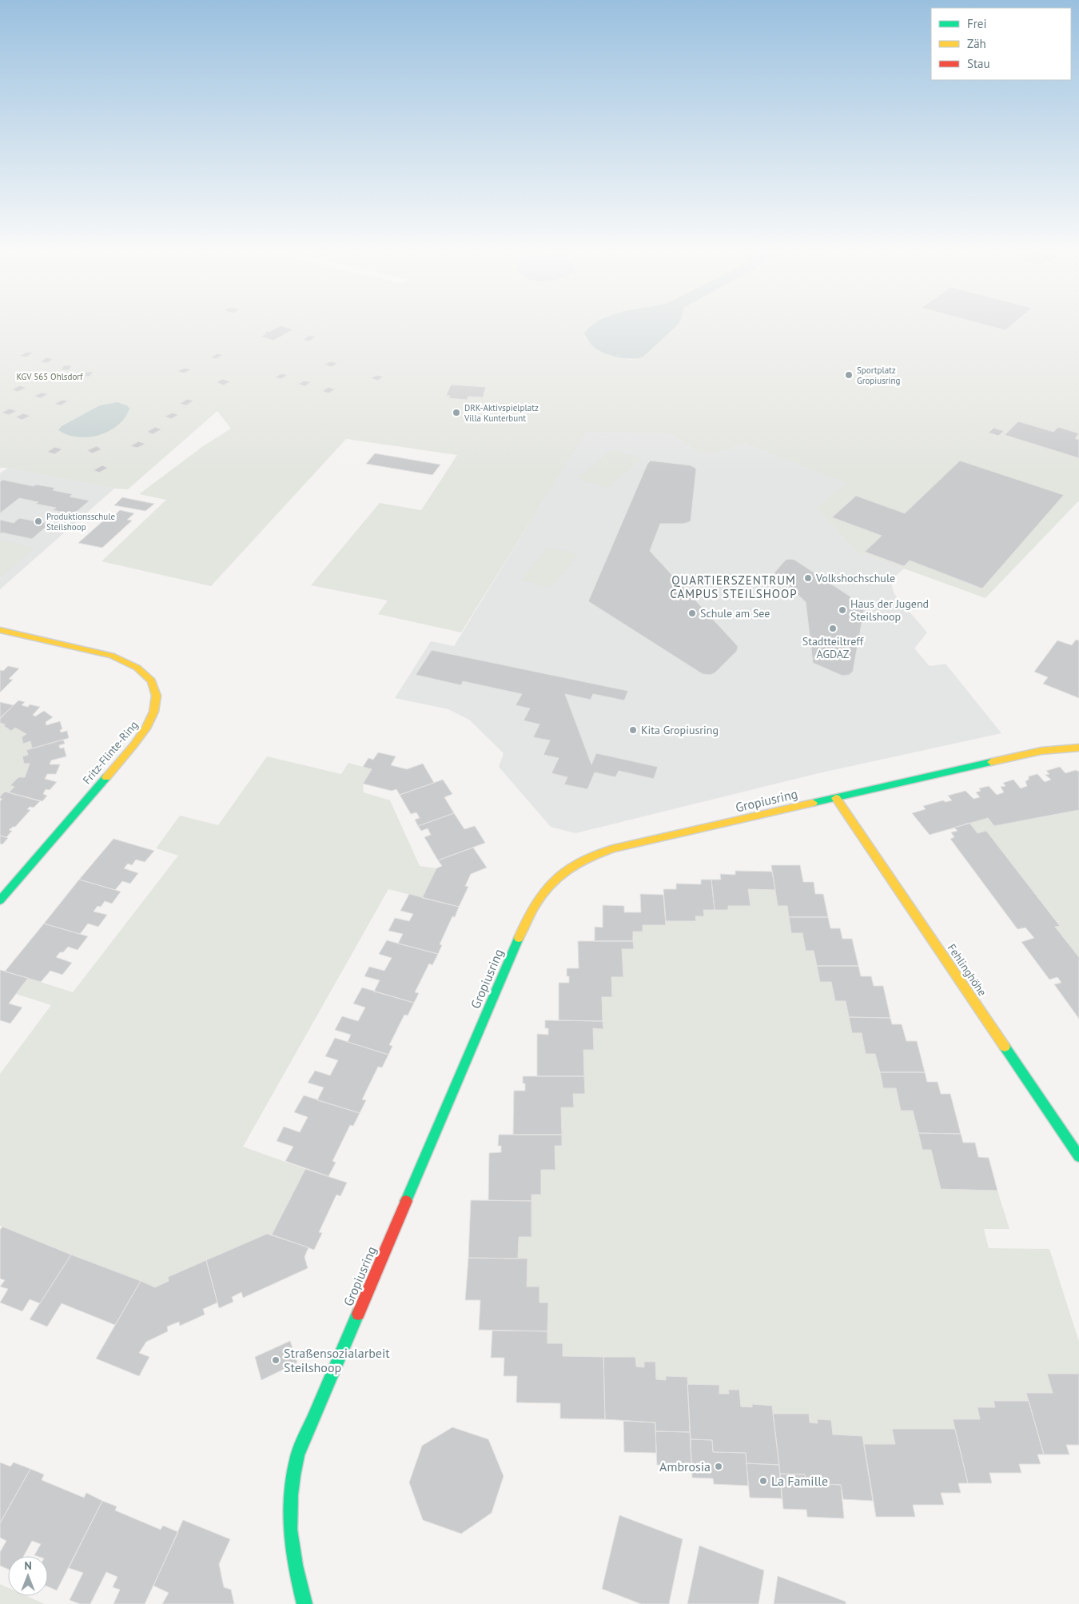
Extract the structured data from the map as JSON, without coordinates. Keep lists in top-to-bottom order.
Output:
{
  "streets": {
    "street": ["Fritz-Flinte-Ring", "Gropiusring", "Fehlinghöhe"]
  },
  "crossings": [
    ["Gropiusring", "Fehlinghöhe"]
  ],
  "districts": ["QUARTIERSZENTRUM CAMPUS STEILSHOOP"],
  "parks": ["KGV 565 Ohlsdorf"],
  "places": [
    "Sportplatz Gropiusring",
    "DRK-Aktivspielplatz Villa Kunterbunt",
    "Produktionsschule Steilshoop",
    "Volkshochschule",
    "Haus der Jugend Steilshoop",
    "Schule am See",
    "Stadtteiltreff AGDAZ",
    "Kita Gropiusring",
    "Straßensozialarbeit Steilshoop",
    "Ambrosia",
    "La Famille"
  ],
  "legend": ["Frei", "Zäh", "Stau"],
  "north": "top"
}
